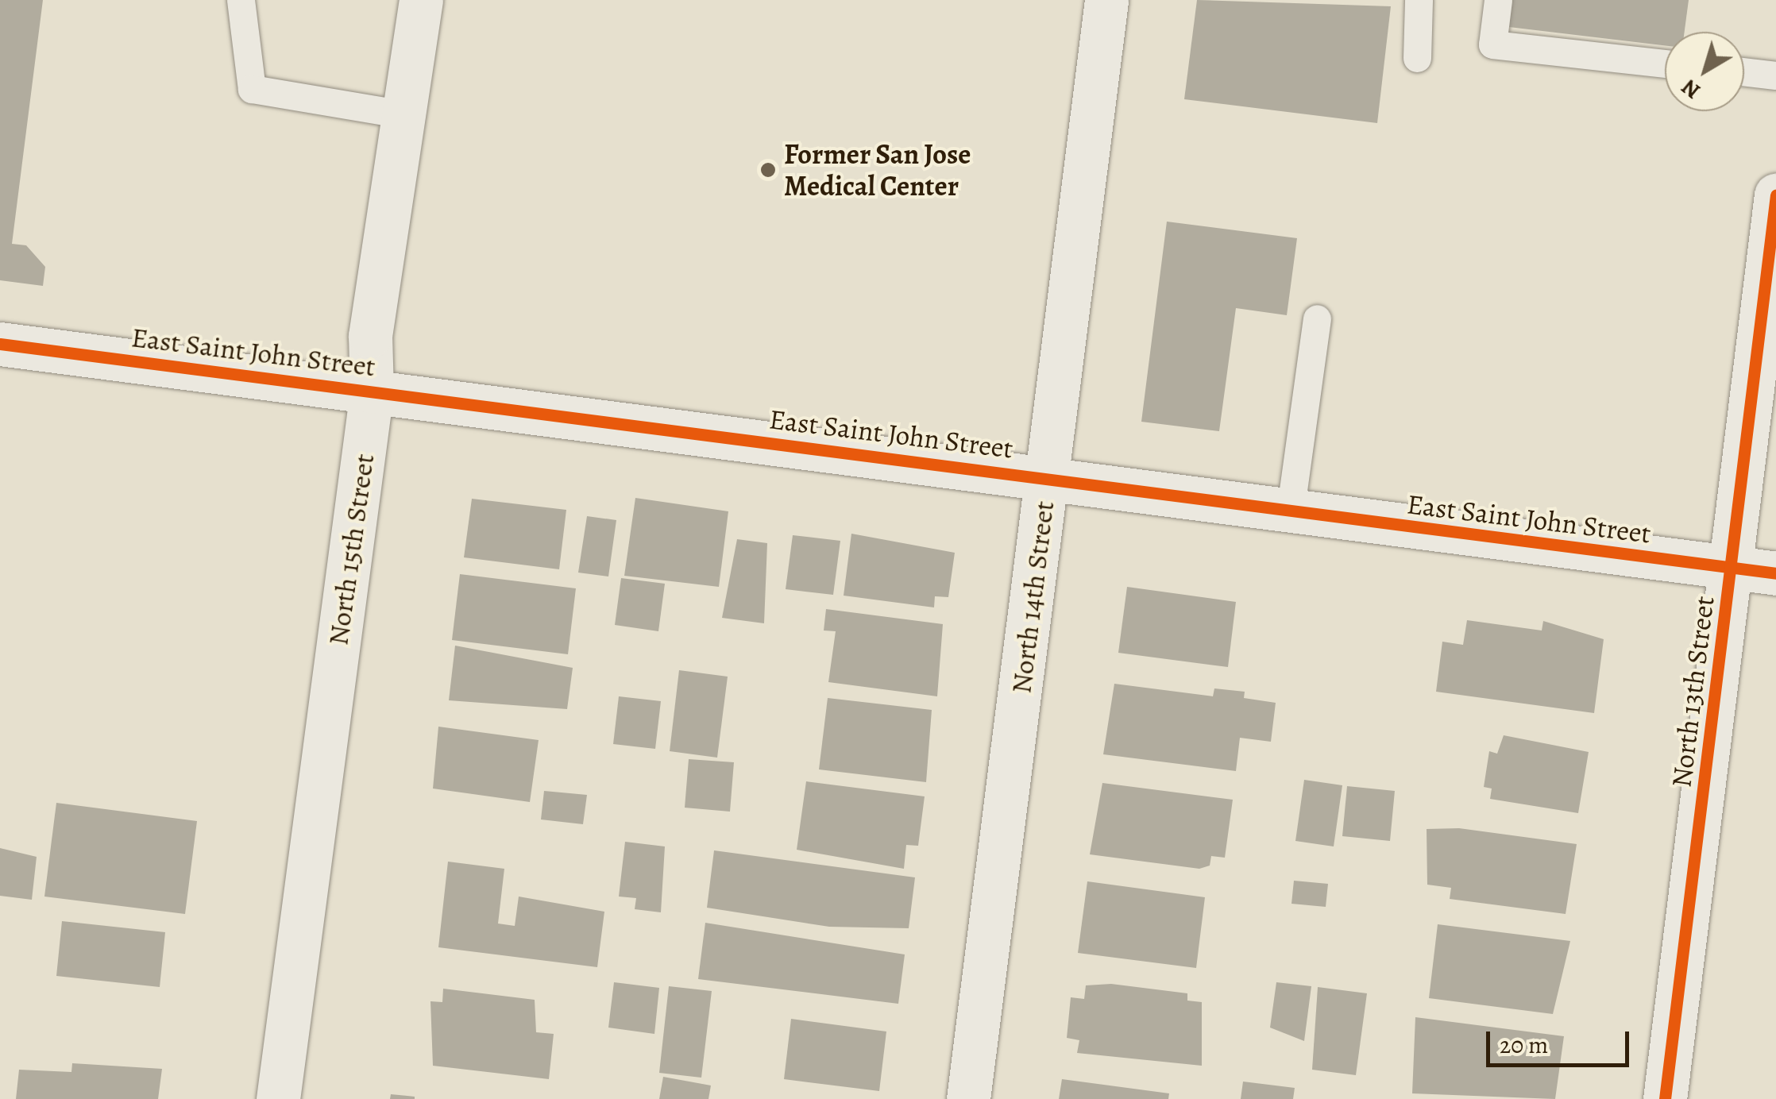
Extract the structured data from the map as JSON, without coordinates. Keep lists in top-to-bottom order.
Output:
{
  "streets": {
    "street": [
      "East Saint John Street",
      "North 15th Street",
      "North 14th Street",
      "North 13th Street"
    ]
  },
  "crossings": [
    ["East Saint John Street", "North 15th Street"],
    ["East Saint John Street", "North 14th Street"],
    ["East Saint John Street", "North 13th Street"]
  ],
  "places": ["Former San Jose Medical Center"],
  "scale_bar": "20 m",
  "north": "bottom left"
}
